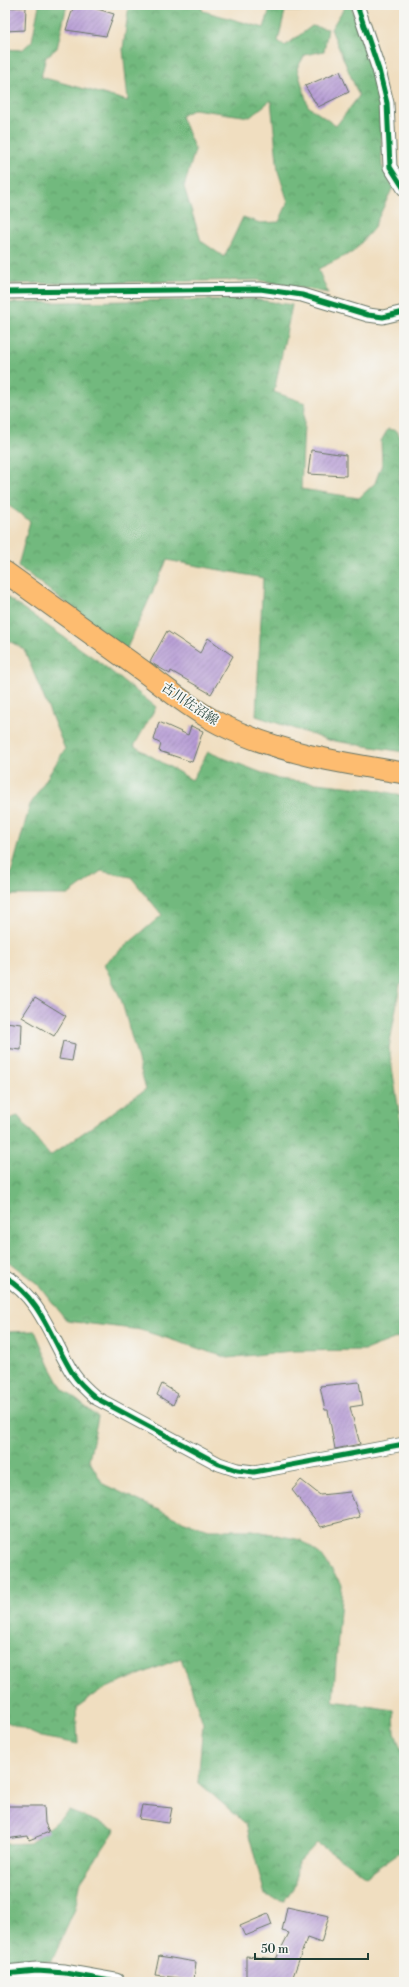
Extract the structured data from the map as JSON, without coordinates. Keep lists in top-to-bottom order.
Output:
{
  "streets": {
    "main road": ["古川佐沼線"]
  },
  "scale_bar": "50 m"
}
